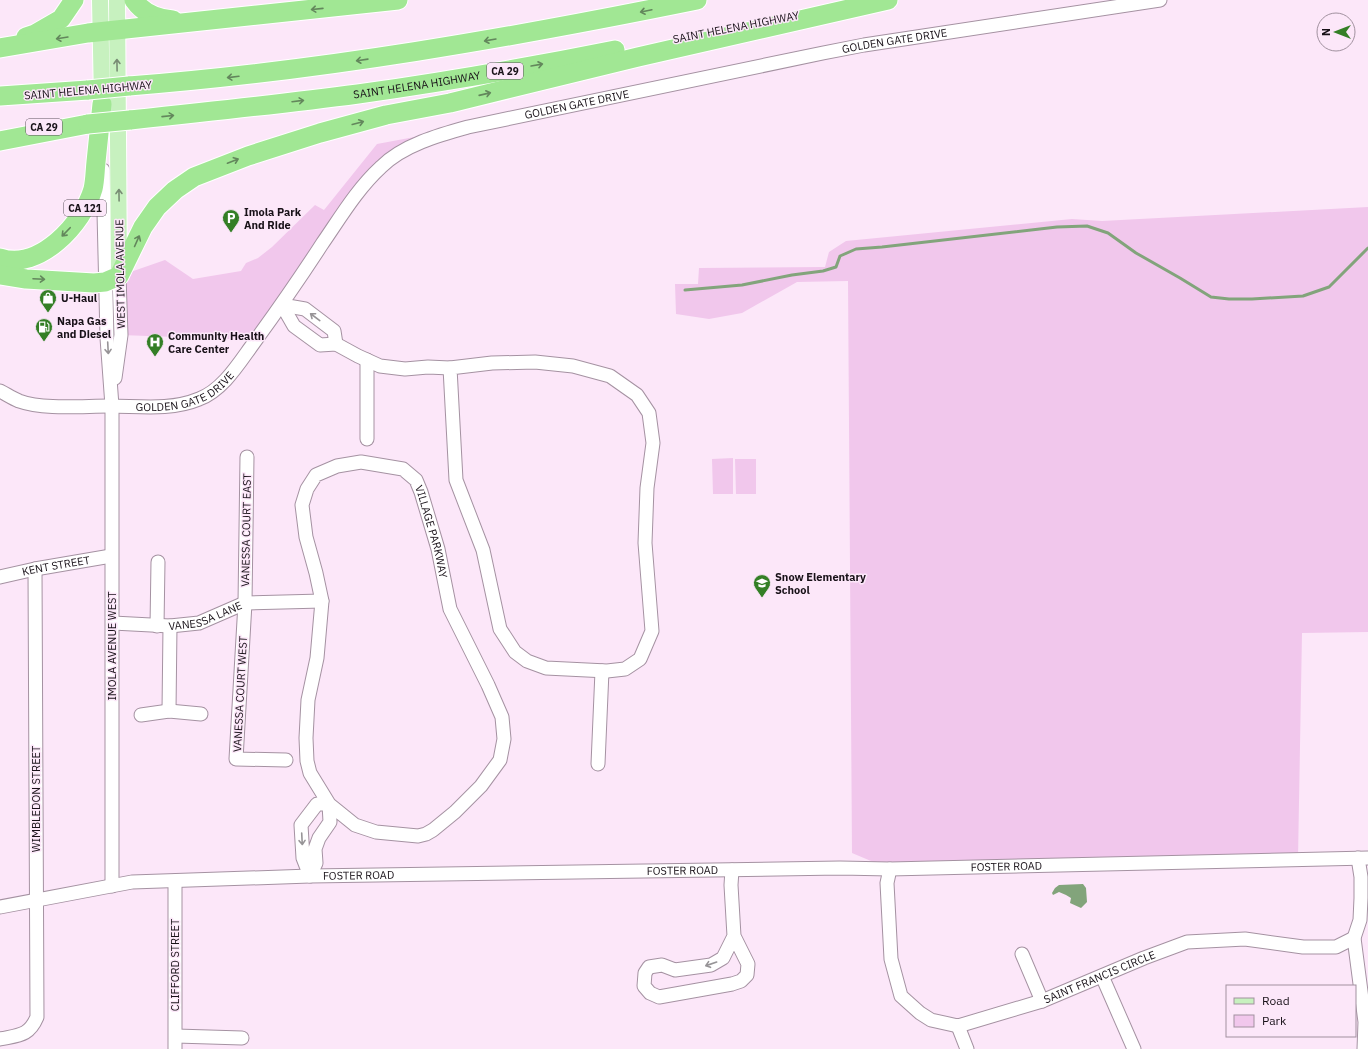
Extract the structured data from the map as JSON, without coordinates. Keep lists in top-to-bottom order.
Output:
{
  "streets": {
    "highway": ["SAINT HELENA HIGHWAY", "CA 29", "CA 121"],
    "main road": ["WEST IMOLA AVENUE"],
    "street": [
      "GOLDEN GATE DRIVE",
      "VANESSA COURT EAST",
      "VILLAGE PARKWAY",
      "KENT STREET",
      "VANESSA LANE",
      "IMOLA AVENUE WEST",
      "VANESSA COURT WEST",
      "WIMBLEDON STREET",
      "FOSTER ROAD",
      "CLIFFORD STREET",
      "SAINT FRANCIS CIRCLE"
    ]
  },
  "crossings": [
    ["GOLDEN GATE DRIVE", "WEST IMOLA AVENUE"],
    ["GOLDEN GATE DRIVE", "IMOLA AVENUE WEST"],
    ["CA 121", "WEST IMOLA AVENUE"],
    ["WEST IMOLA AVENUE", "IMOLA AVENUE WEST"],
    ["VANESSA COURT EAST", "VANESSA LANE"],
    ["VANESSA COURT EAST", "VANESSA COURT WEST"],
    ["VILLAGE PARKWAY", "VANESSA LANE"],
    ["KENT STREET", "IMOLA AVENUE WEST"],
    ["KENT STREET", "WIMBLEDON STREET"],
    ["VANESSA LANE", "IMOLA AVENUE WEST"],
    ["VANESSA LANE", "VANESSA COURT WEST"],
    ["IMOLA AVENUE WEST", "FOSTER ROAD"],
    ["WIMBLEDON STREET", "FOSTER ROAD"],
    ["FOSTER ROAD", "CLIFFORD STREET"],
    ["FOSTER ROAD", "SAINT FRANCIS CIRCLE"]
  ],
  "one_way": ["WEST IMOLA AVENUE"],
  "places": {
    "parking": ["Imola Park And Ride"],
    "shop": ["U-Haul"],
    "fuel station": ["Napa Gas and Diesel"],
    "hospital": ["Community Health Care Center"],
    "school or university": ["Snow Elementary School"]
  },
  "legend": ["Road", "Park"],
  "north": "left"
}
